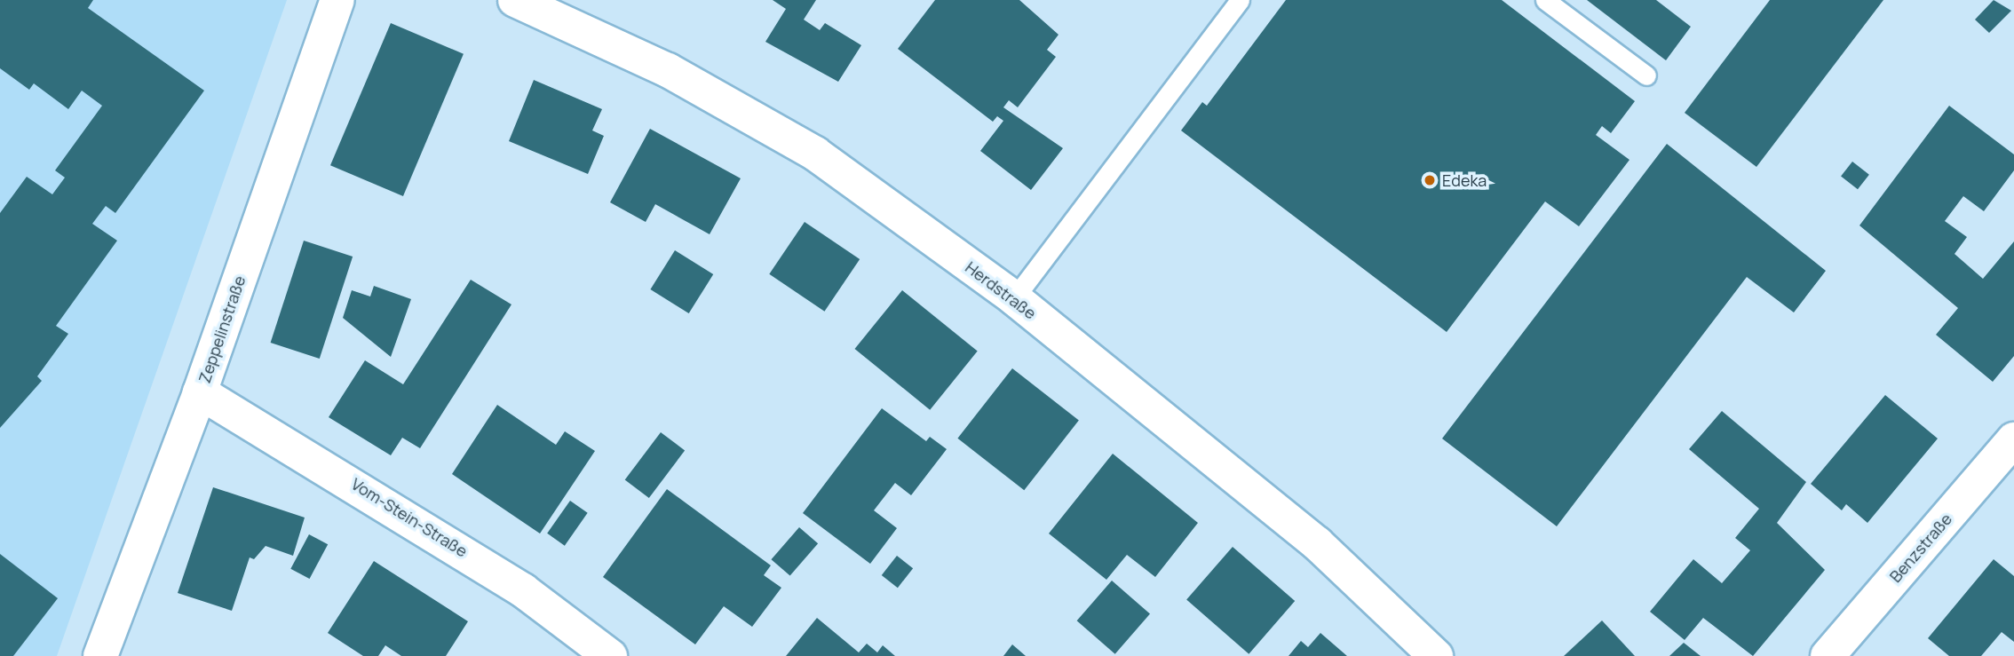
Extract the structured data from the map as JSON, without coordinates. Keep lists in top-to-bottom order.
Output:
{
  "streets": {
    "street": [
      "Herdstraße",
      "Zeppelinstraße",
      "Vom-Stein-Straße",
      "Benzstraße"
    ]
  },
  "crossings": [
    ["Zeppelinstraße", "Vom-Stein-Straße"]
  ],
  "places": ["Edeka"]
}
